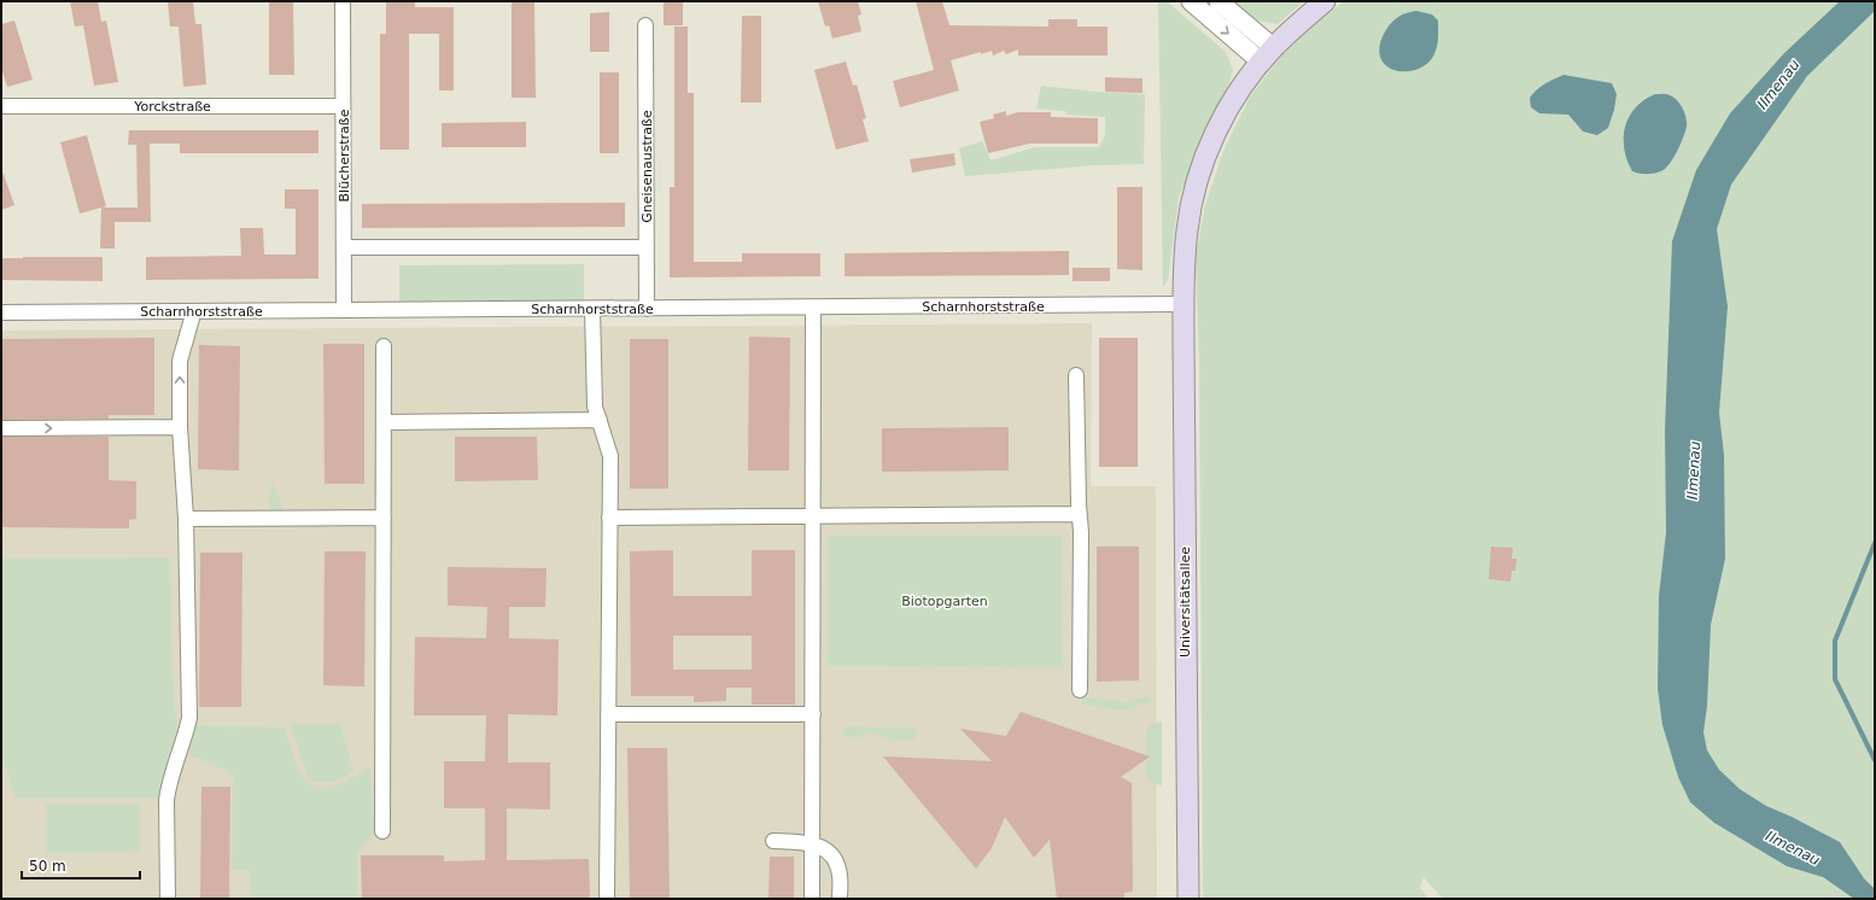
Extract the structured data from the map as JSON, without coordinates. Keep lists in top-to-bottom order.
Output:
{
  "streets": {
    "main road": ["Universitätsallee"],
    "street": [
      "Yorckstraße",
      "Blücherstraße",
      "Gneisenaustraße",
      "Scharnhorststraße"
    ]
  },
  "crossings": [
    ["Yorckstraße", "Blücherstraße"],
    ["Blücherstraße", "Scharnhorststraße"],
    ["Gneisenaustraße", "Scharnhorststraße"],
    ["Scharnhorststraße", "Universitätsallee"]
  ],
  "water": ["Ilmenau"],
  "parks": ["Biotopgarten"],
  "scale_bar": "50 m"
}
